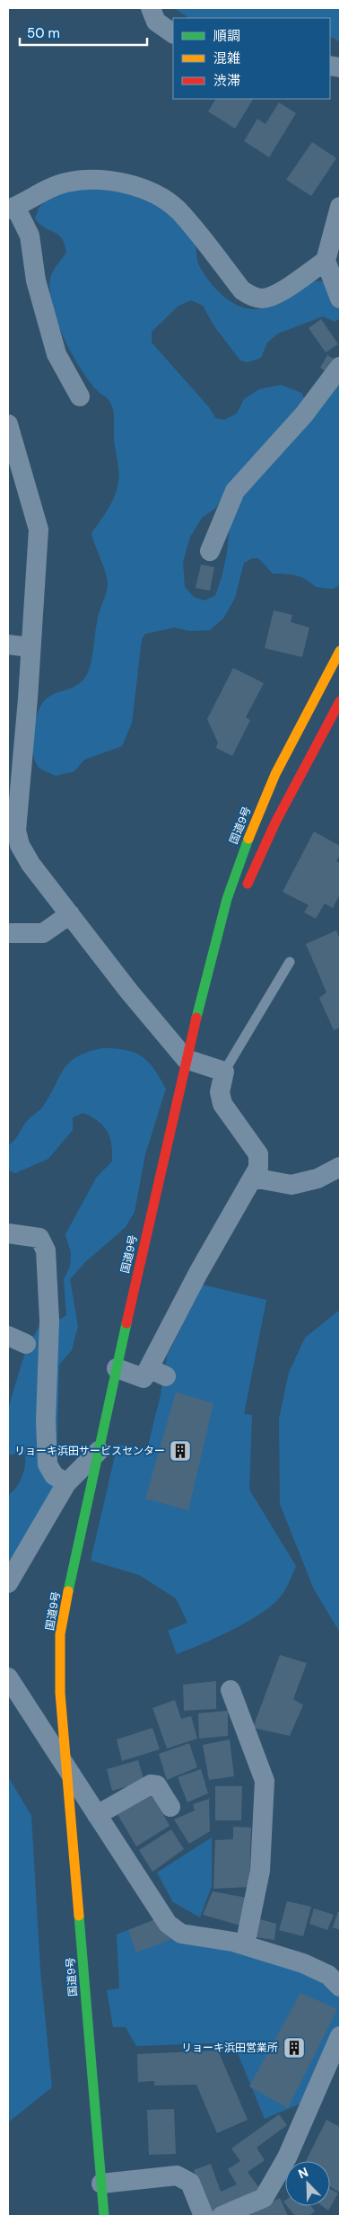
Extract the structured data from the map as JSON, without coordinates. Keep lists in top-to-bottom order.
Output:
{
  "streets": {
    "highway": ["国道9号"]
  },
  "places": {
    "building": ["リョーキ浜田サービスセンター", "リョーキ浜田営業所"]
  },
  "legend": ["順調", "混雑", "渋滞"],
  "scale_bar": "50 m",
  "north": "top left"
}
